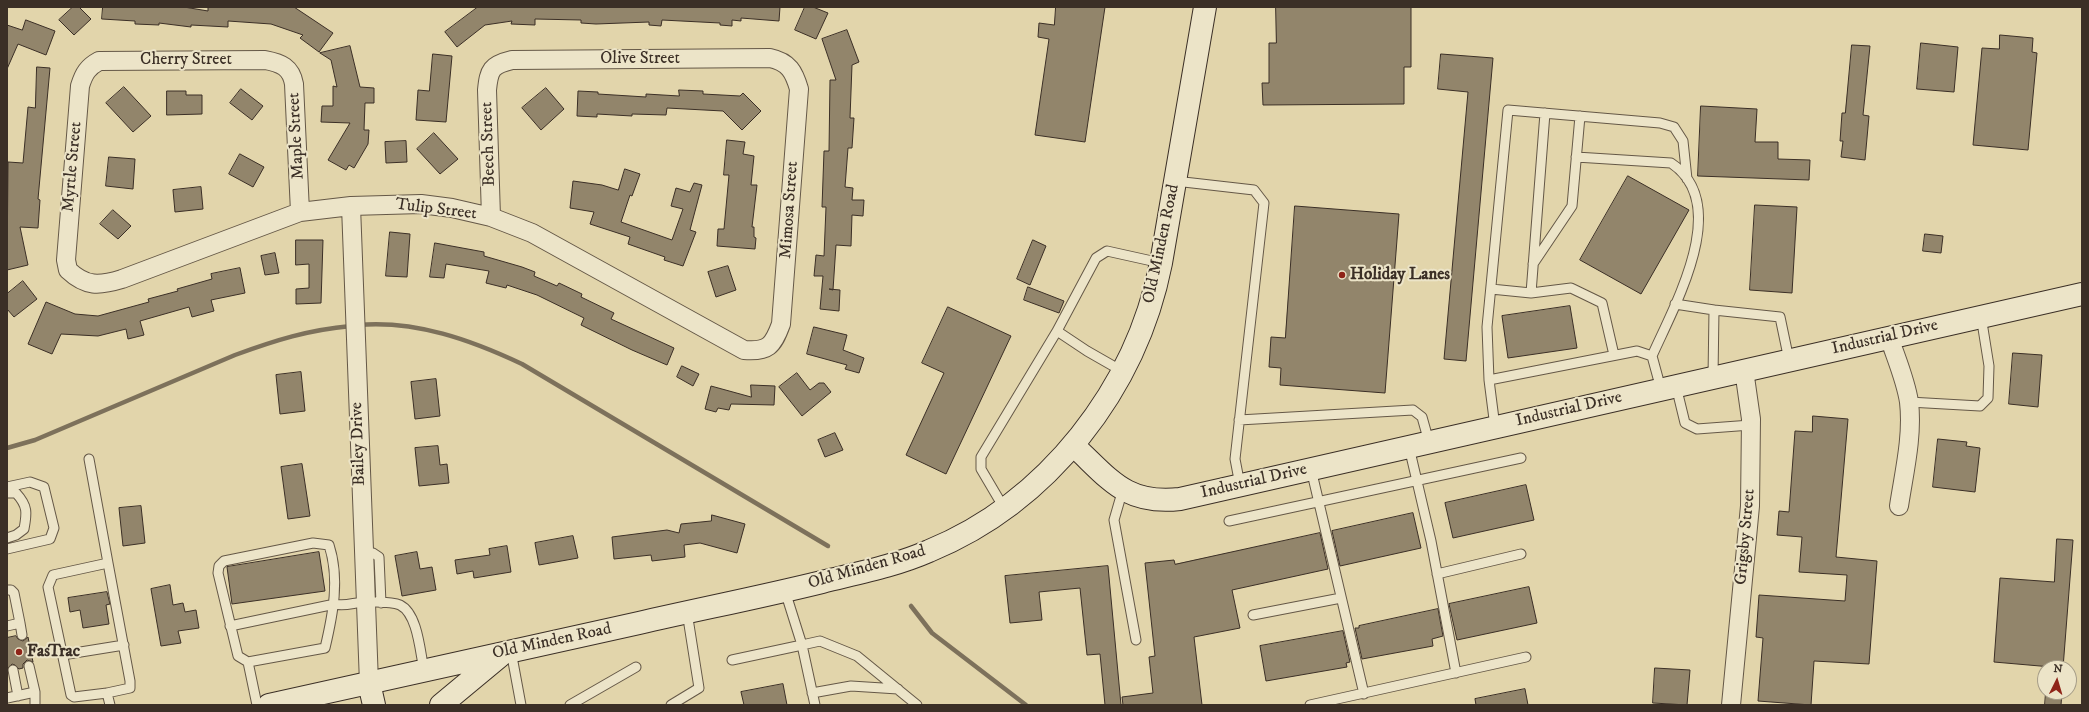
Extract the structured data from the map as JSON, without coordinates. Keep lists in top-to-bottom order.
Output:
{
  "streets": {
    "main road": ["Old Minden Road", "Industrial Drive"],
    "street": [
      "Olive Street",
      "Cherry Street",
      "Maple Street",
      "Beech Street",
      "Myrtle Street",
      "Tulip Street",
      "Mimosa Street",
      "Bailey Drive",
      "Grigsby Street"
    ]
  },
  "crossings": [
    ["Olive Street", "Beech Street"],
    ["Olive Street", "Mimosa Street"],
    ["Cherry Street", "Maple Street"],
    ["Cherry Street", "Myrtle Street"],
    ["Maple Street", "Tulip Street"],
    ["Beech Street", "Tulip Street"],
    ["Myrtle Street", "Tulip Street"],
    ["Tulip Street", "Mimosa Street"],
    ["Tulip Street", "Bailey Drive"],
    ["Old Minden Road", "Industrial Drive"],
    ["Old Minden Road", "Bailey Drive"],
    ["Industrial Drive", "Grigsby Street"]
  ],
  "places": ["Holiday Lanes", "FasTrac"],
  "north": "top"
}
